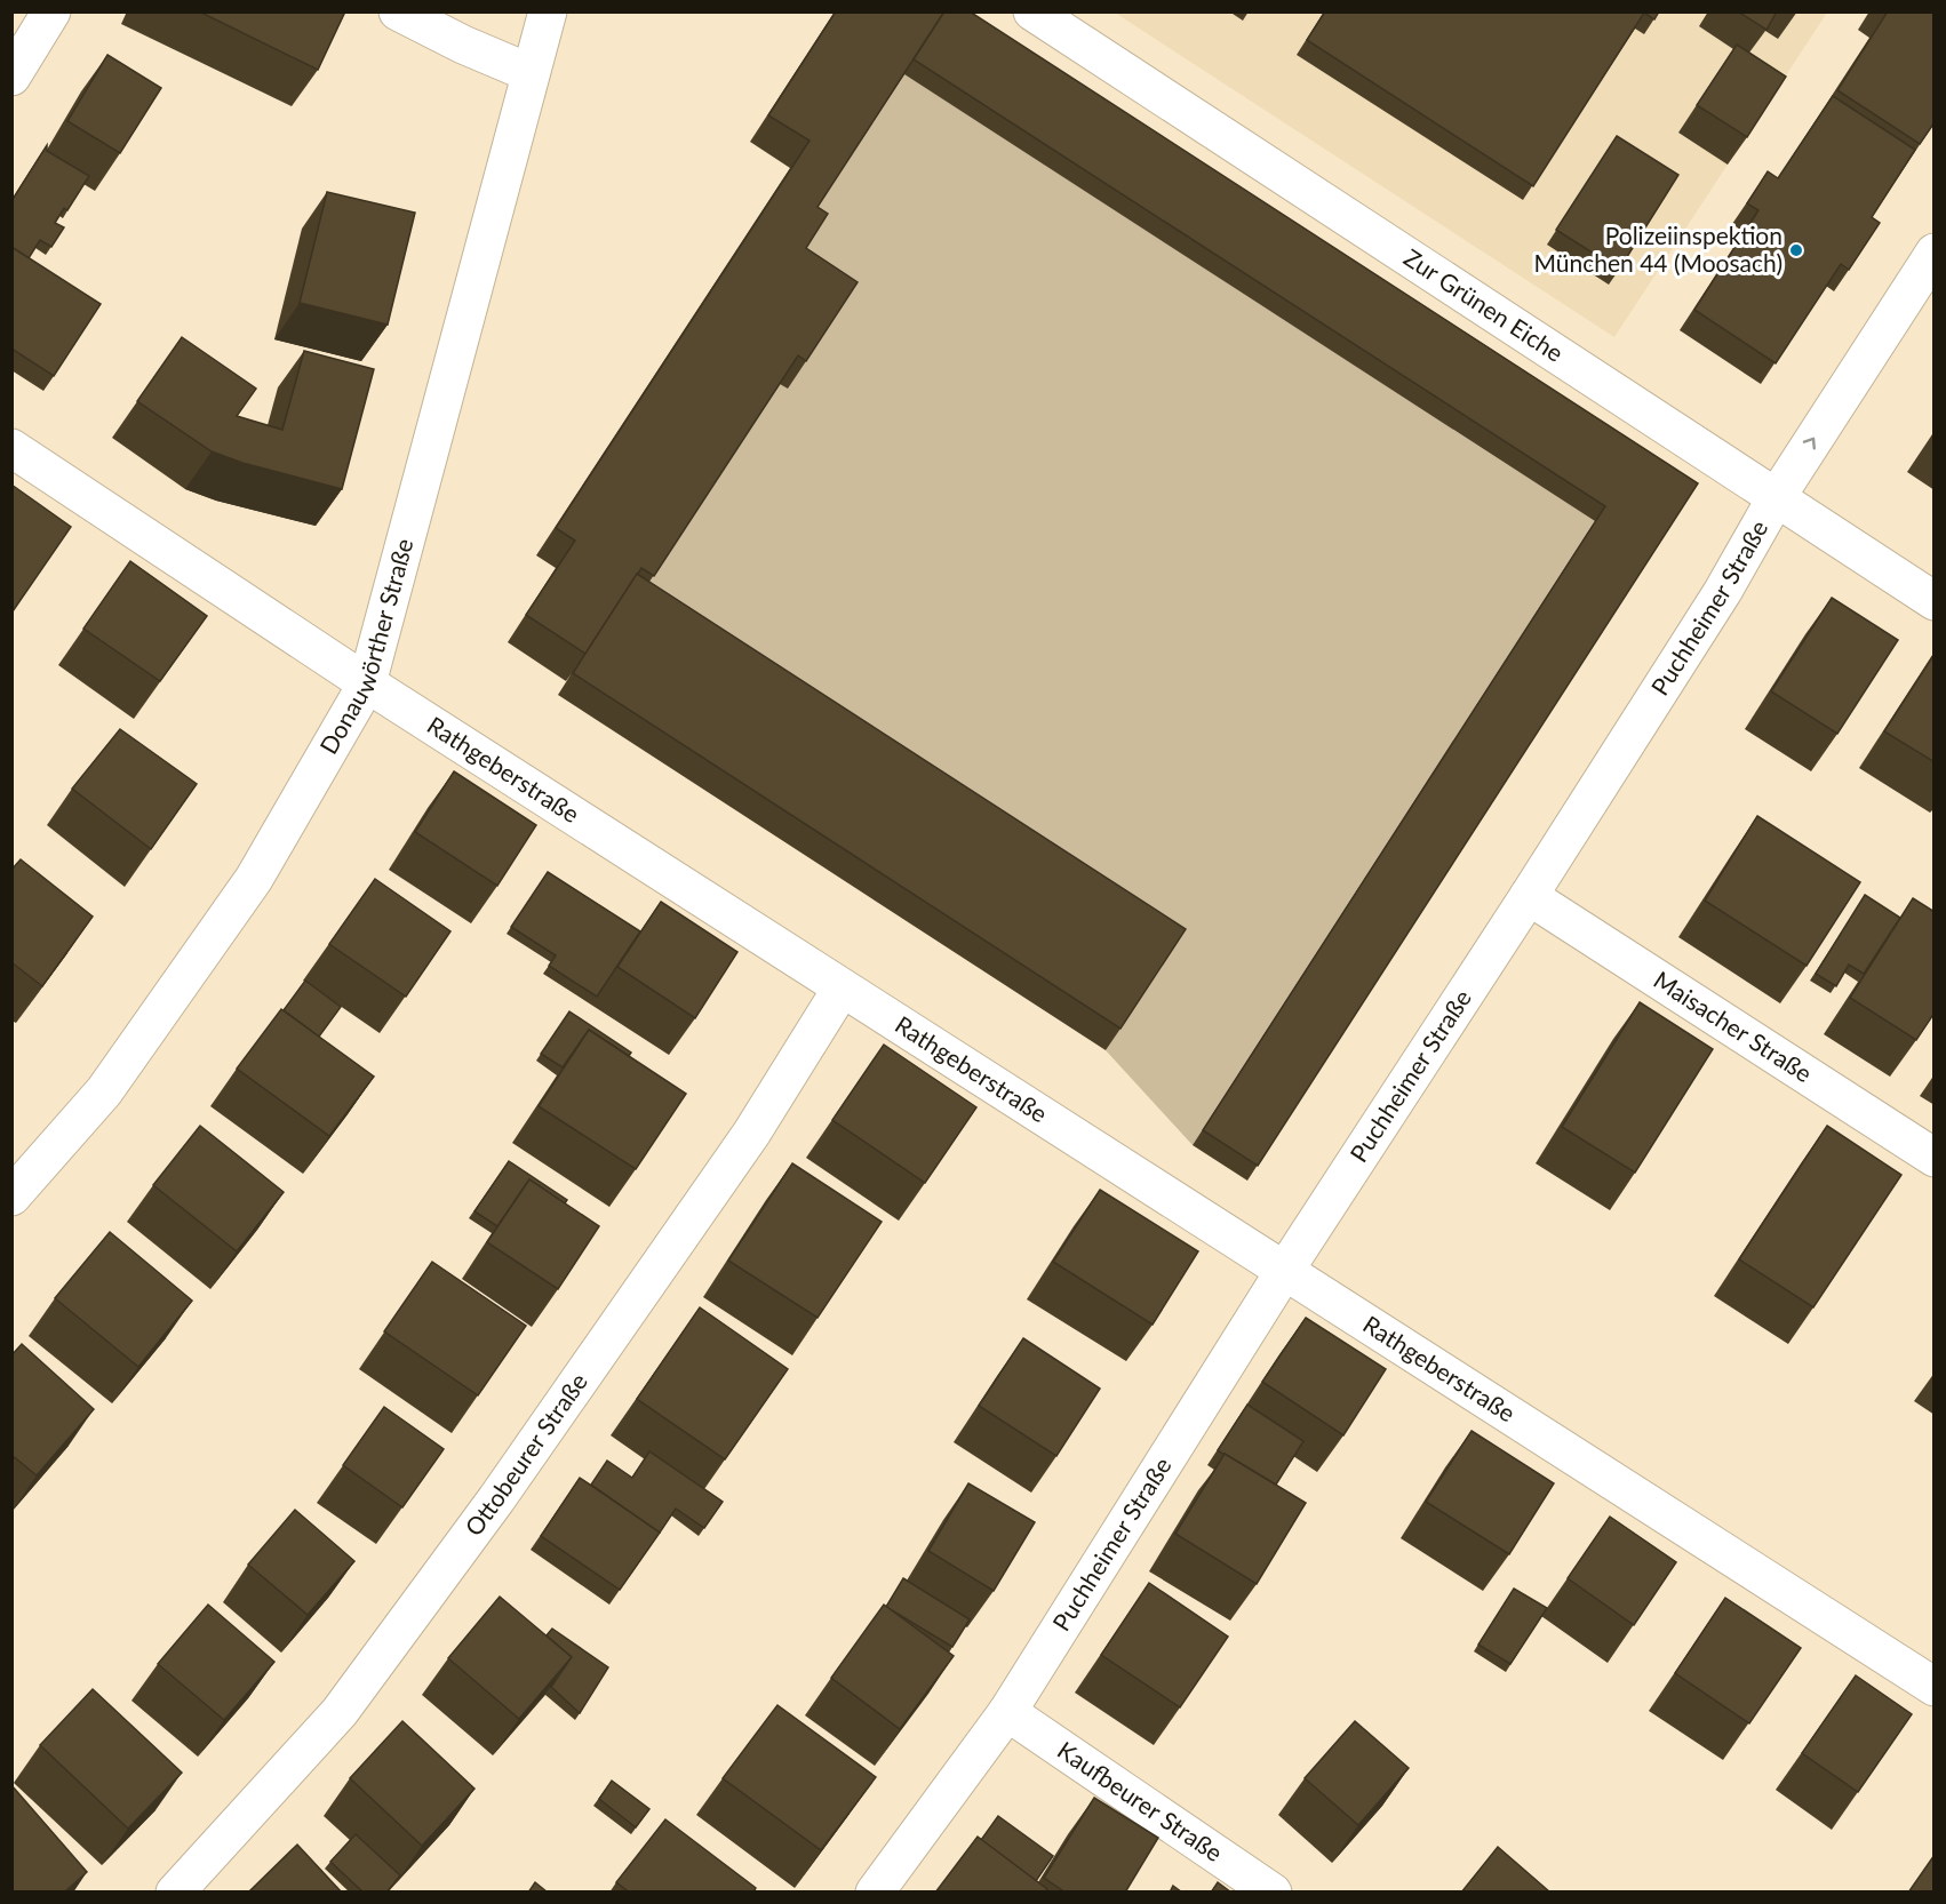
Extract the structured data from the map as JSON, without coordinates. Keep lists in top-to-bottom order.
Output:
{
  "streets": {
    "street": [
      "Zur Grünen Eiche",
      "Puchheimer Straße",
      "Donauwörther Straße",
      "Rathgeberstraße",
      "Maisacher Straße",
      "Ottobeurer Straße",
      "Kaufbeurer Straße"
    ]
  },
  "crossings": [
    ["Zur Grünen Eiche", "Puchheimer Straße"],
    ["Puchheimer Straße", "Rathgeberstraße"],
    ["Puchheimer Straße", "Maisacher Straße"],
    ["Puchheimer Straße", "Kaufbeurer Straße"],
    ["Donauwörther Straße", "Rathgeberstraße"],
    ["Rathgeberstraße", "Ottobeurer Straße"]
  ],
  "places": ["Polizeiinspektion München 44 (Moosach)"]
}
